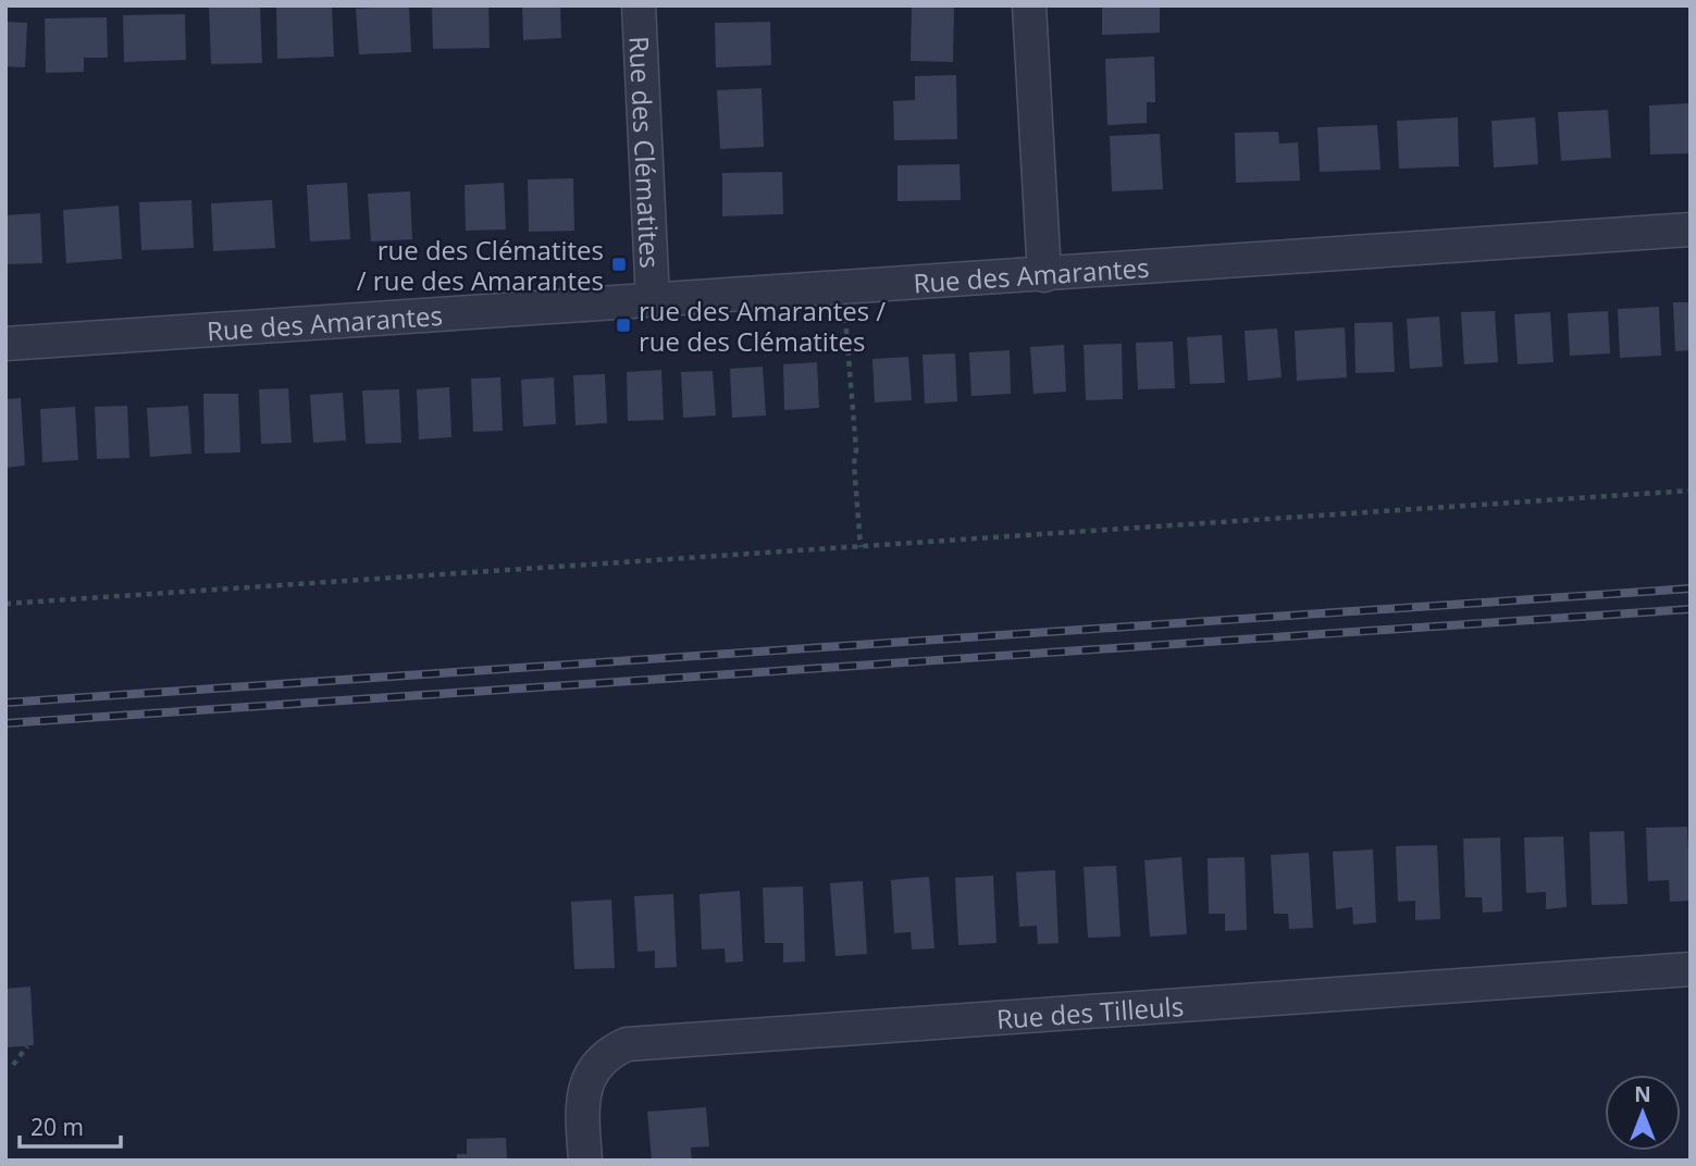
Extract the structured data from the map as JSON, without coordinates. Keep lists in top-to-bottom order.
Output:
{
  "streets": {
    "street": ["Rue des Clématites", "Rue des Amarantes", "Rue des Tilleuls"]
  },
  "crossings": [
    ["Rue des Clématites", "Rue des Amarantes"]
  ],
  "places": {
    "transit": ["rue des Clématites / rue des Amarantes", "rue des Amarantes / rue des Clématites"]
  },
  "scale_bar": "20 m",
  "north": "top"
}
